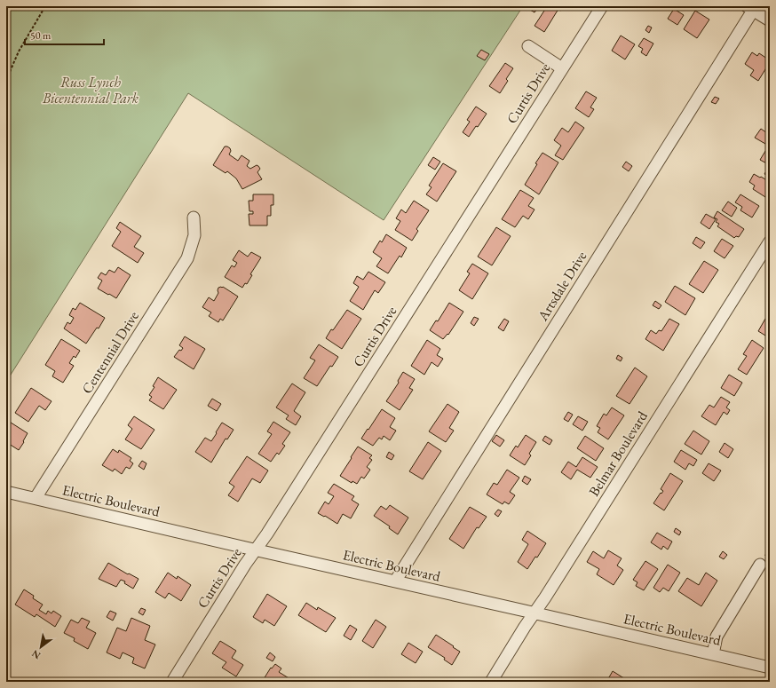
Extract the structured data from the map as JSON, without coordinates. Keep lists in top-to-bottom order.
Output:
{
  "streets": {
    "street": [
      "Curtis Drive",
      "Artsdale Drive",
      "Centennial Drive",
      "Belmar Boulevard",
      "Electric Boulevard"
    ]
  },
  "crossings": [
    ["Curtis Drive", "Electric Boulevard"],
    ["Artsdale Drive", "Electric Boulevard"],
    ["Centennial Drive", "Electric Boulevard"],
    ["Belmar Boulevard", "Electric Boulevard"]
  ],
  "parks": ["Russ Lynch Bicentennial Park"],
  "scale_bar": "50 m",
  "north": "bottom left"
}
